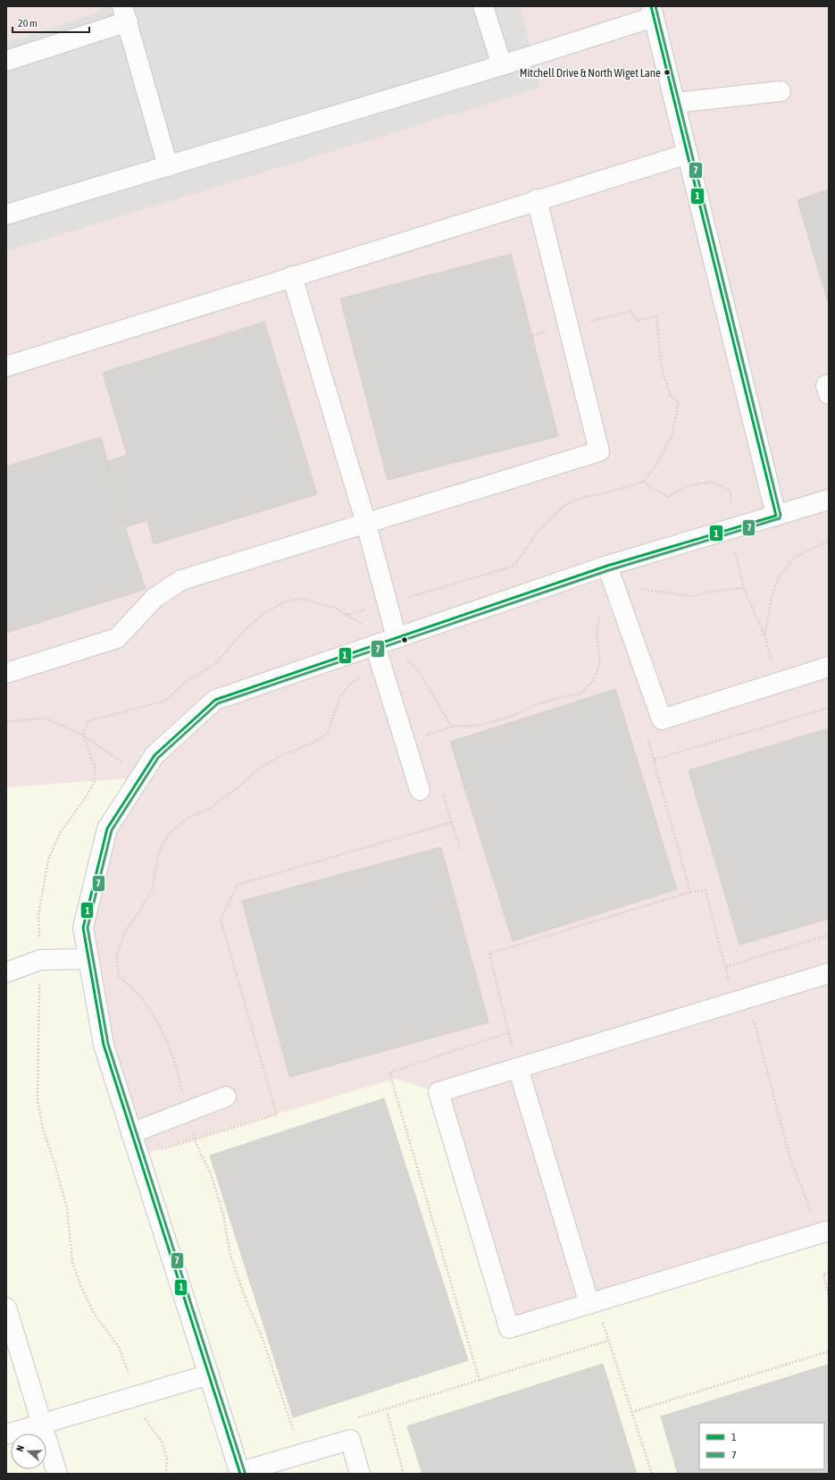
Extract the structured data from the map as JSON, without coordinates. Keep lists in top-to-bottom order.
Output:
{
  "places": ["Mitchell Drive & North Wiget Lane"],
  "lines": ["transit line 1", "transit line 7"],
  "legend": ["1", "7"],
  "scale_bar": "20 m",
  "north": "left"
}
